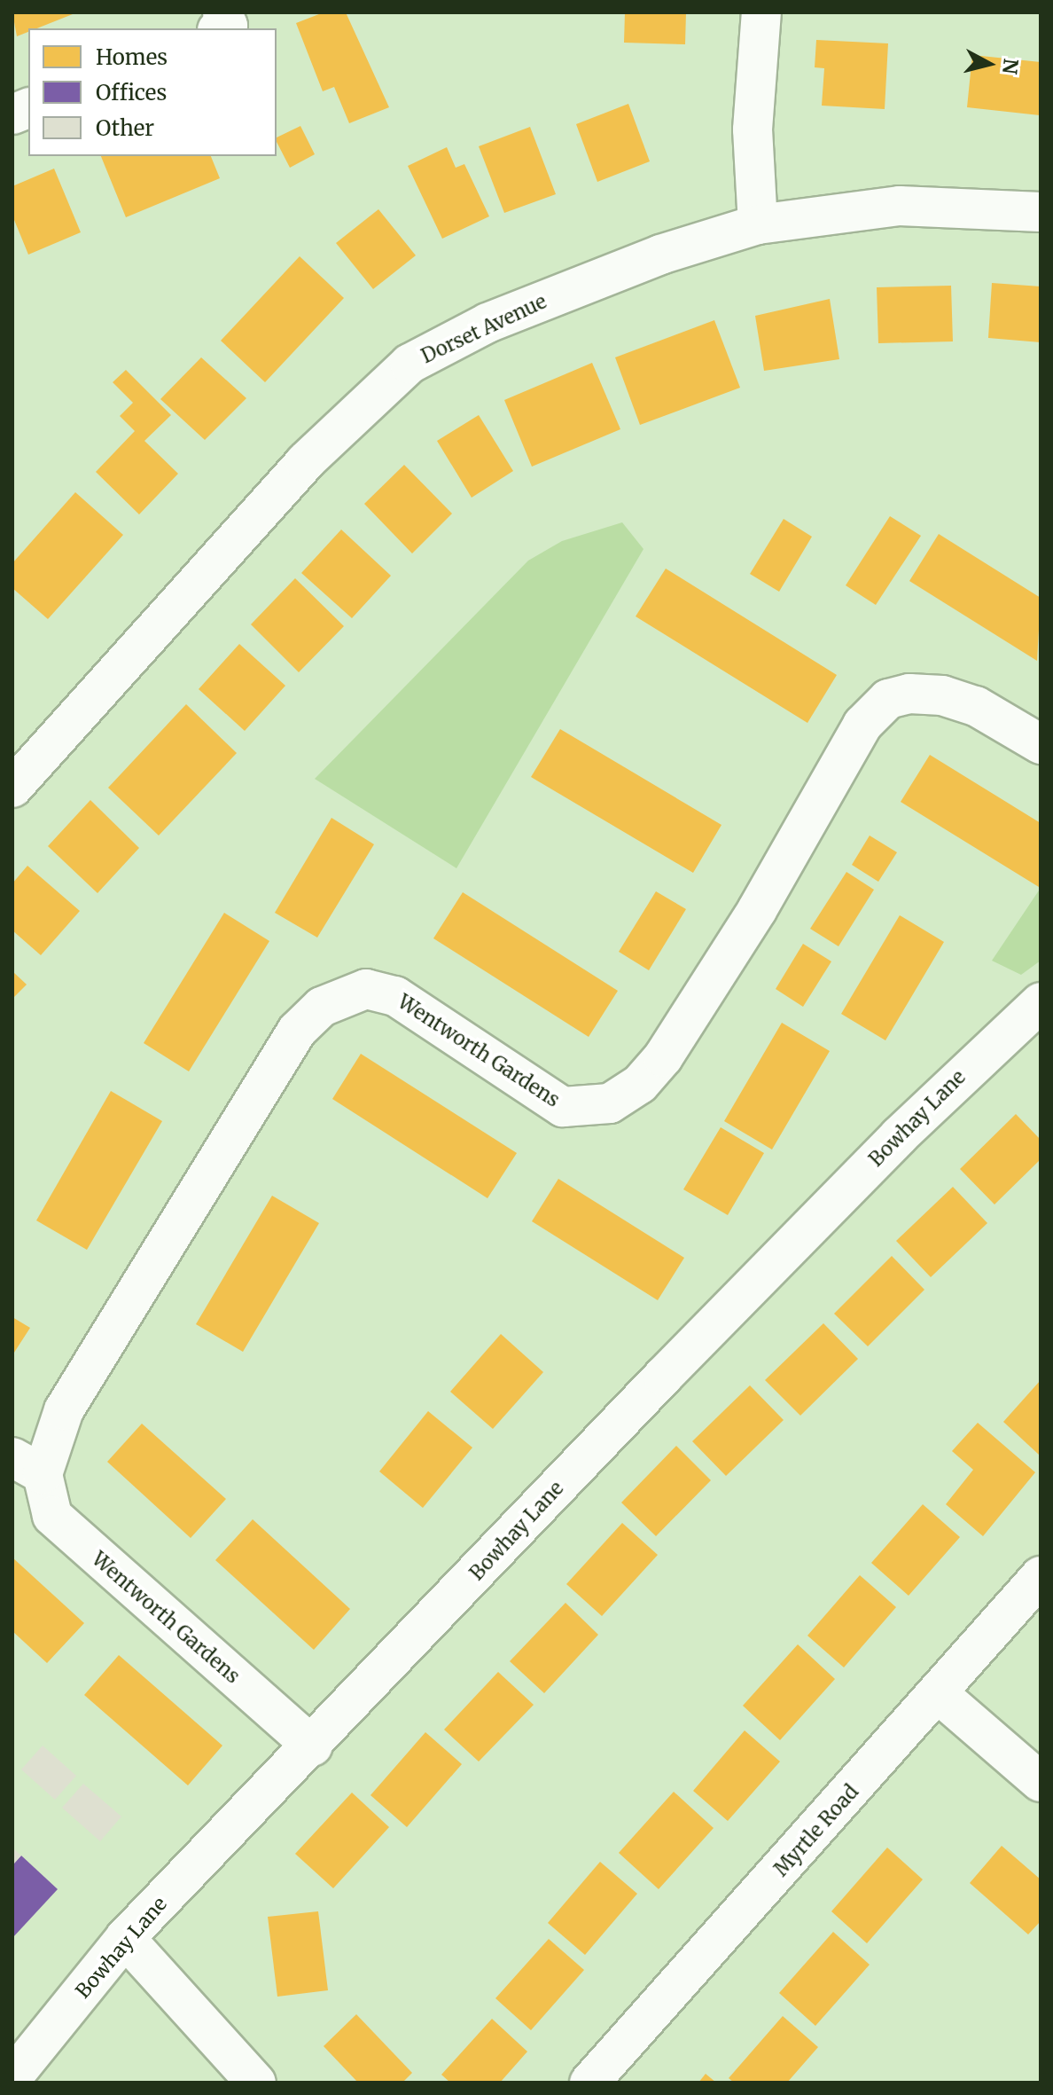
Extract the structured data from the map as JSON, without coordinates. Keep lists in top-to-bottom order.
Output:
{
  "streets": {
    "street": [
      "Dorset Avenue",
      "Wentworth Gardens",
      "Bowhay Lane",
      "Myrtle Road"
    ]
  },
  "crossings": [
    ["Wentworth Gardens", "Bowhay Lane"]
  ],
  "legend": ["Homes", "Offices", "Other"],
  "north": "right"
}
